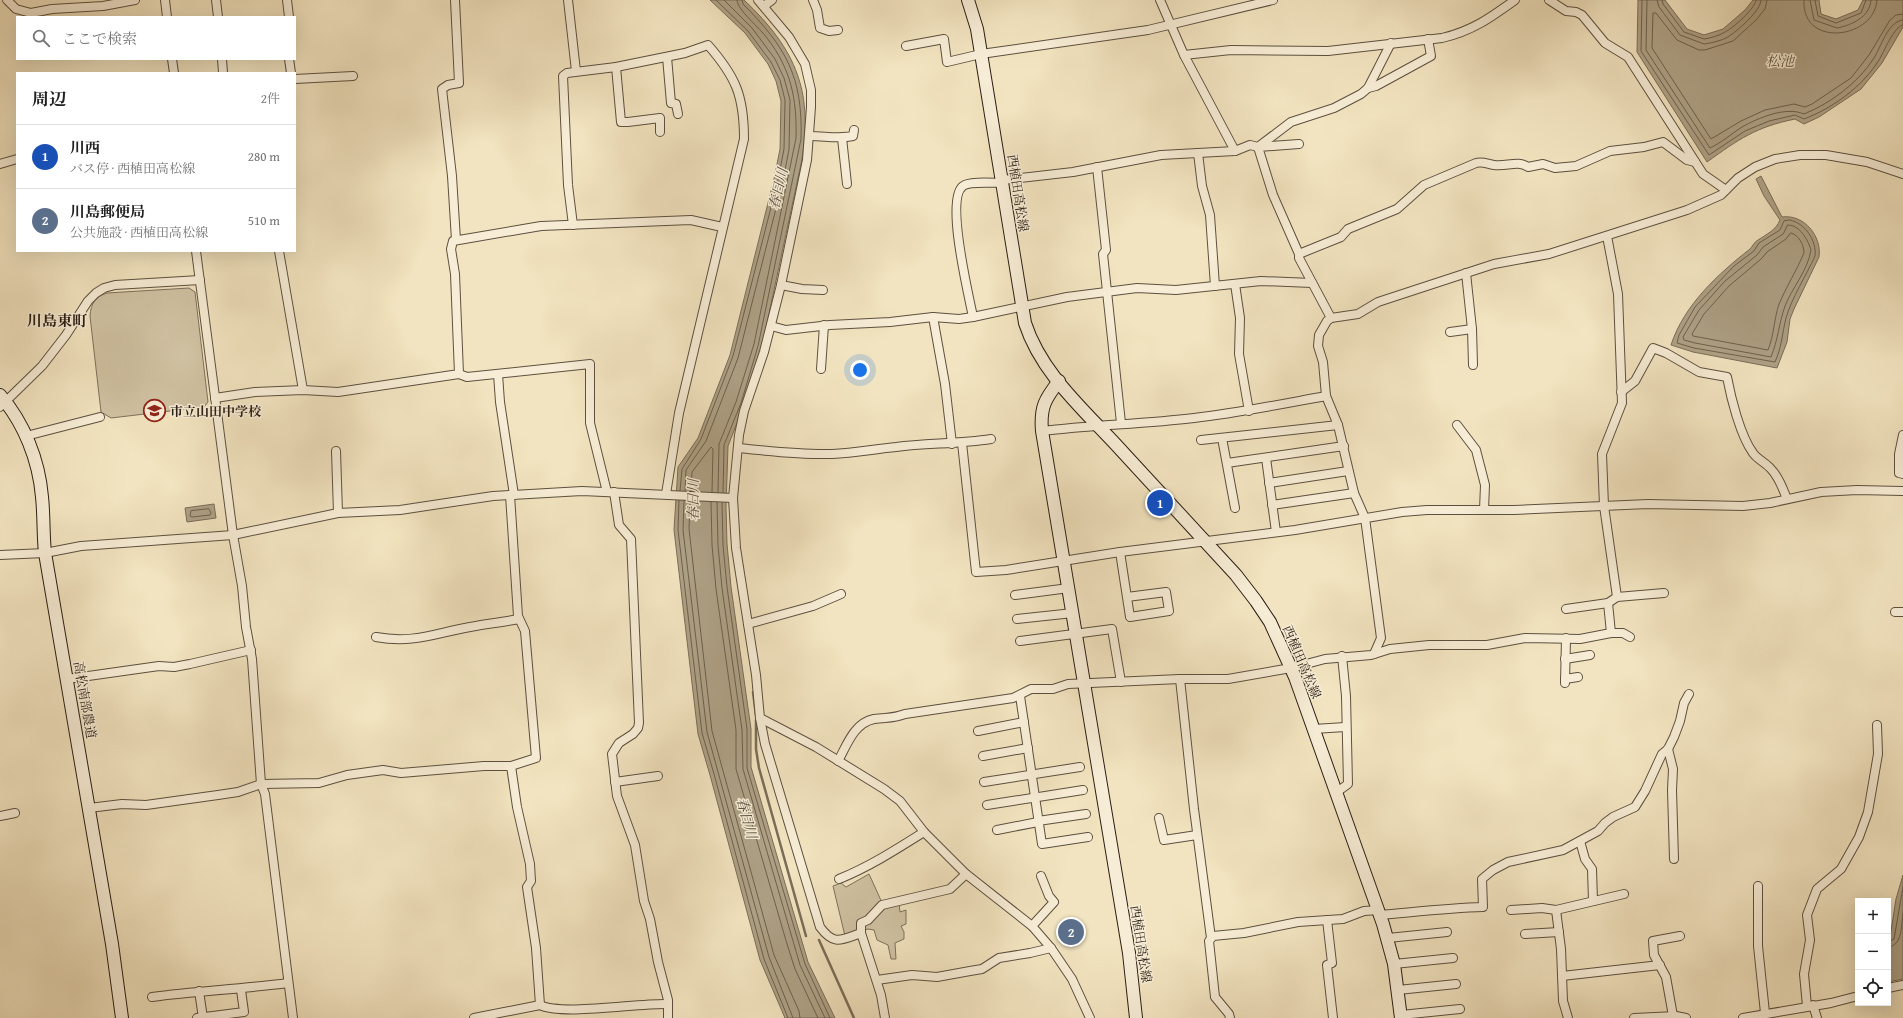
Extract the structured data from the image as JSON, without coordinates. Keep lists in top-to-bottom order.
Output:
{
  "streets": {
    "main road": ["西植田高松線", "高松南部農道"]
  },
  "districts": ["川島東町"],
  "water": ["松池", "春日川"],
  "places": {
    "school or university": ["市立山田中学校"]
  },
  "page": {
    "search": "ここで検索",
    "heading": ["周辺", "2件"],
    "list": [
      {
        "mark": "1",
        "name": "川西",
        "note": "バス停 · 西植田高松線",
        "value": "280 m"
      },
      {
        "mark": "2",
        "name": "川島郵便局",
        "note": "公共施設 · 西植田高松線",
        "value": "510 m"
      }
    ],
    "pins": ["1", "2"],
    "map_buttons": ["+", "−"]
  }
}
